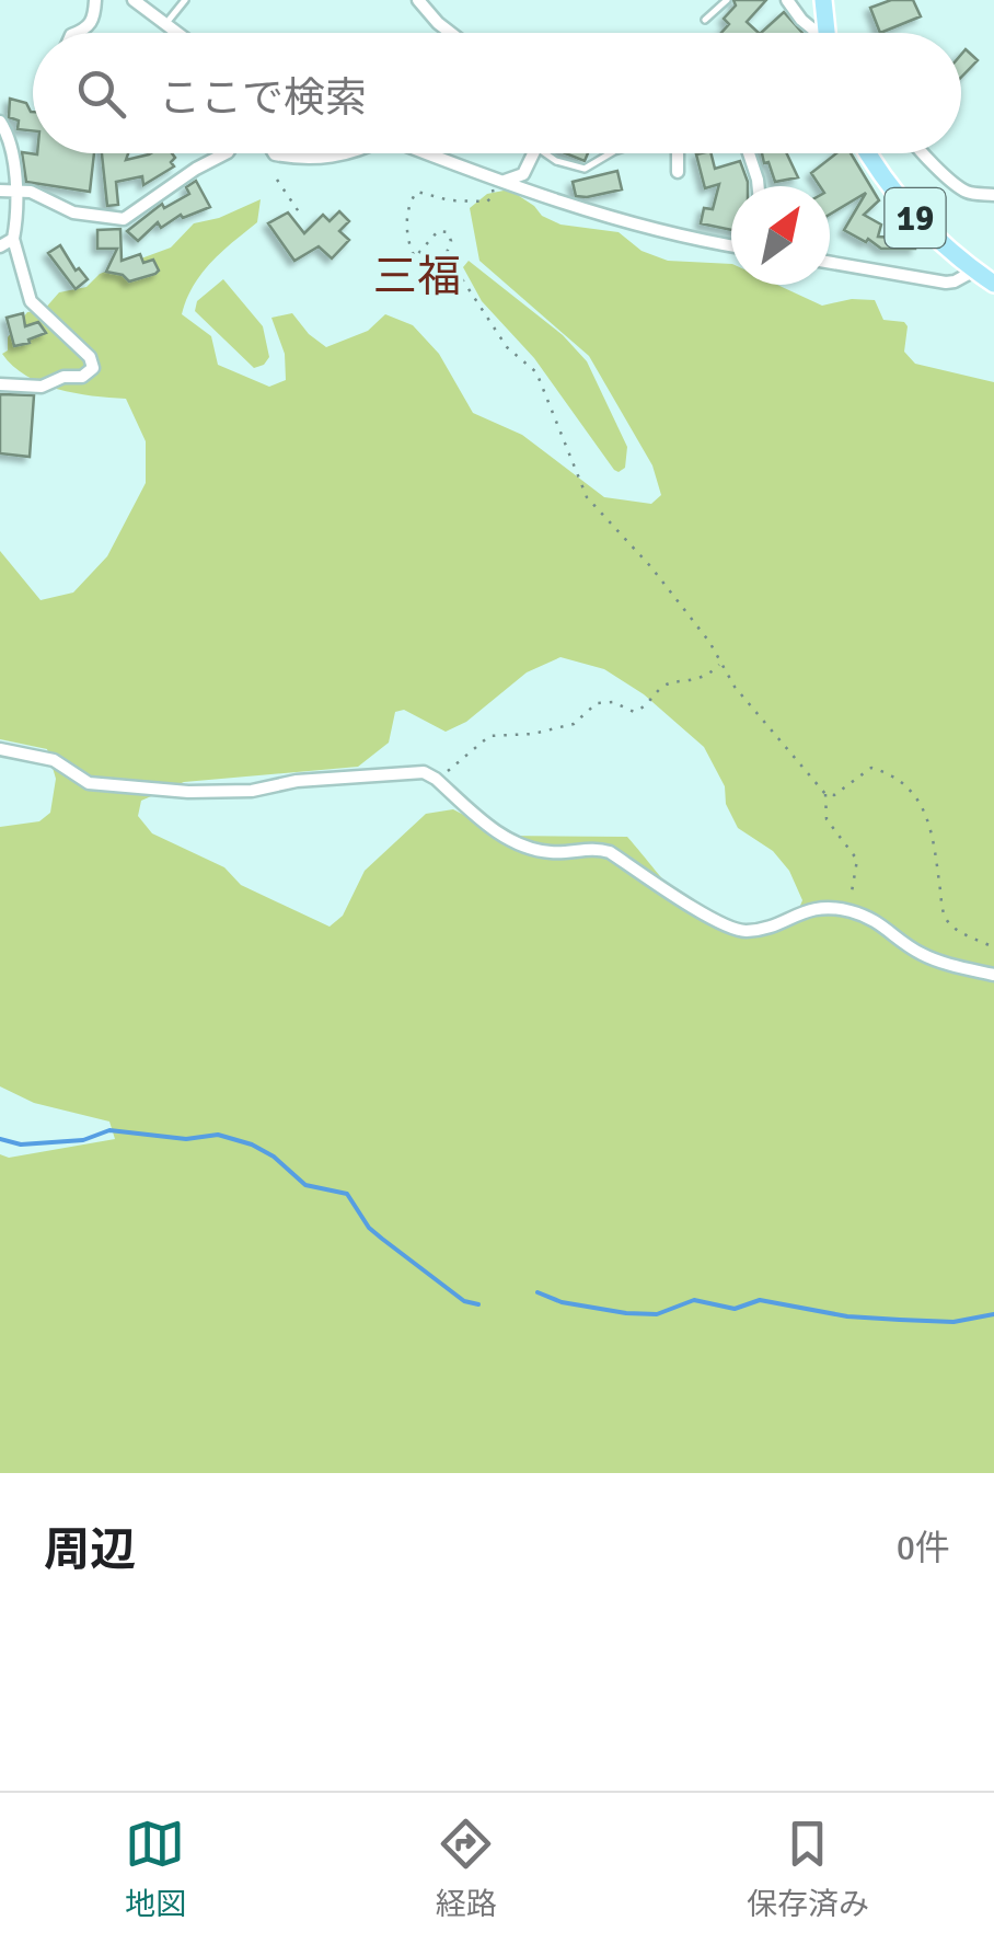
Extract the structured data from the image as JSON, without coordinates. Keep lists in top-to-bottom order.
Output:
{
  "streets": {
    "main road": ["19"]
  },
  "districts": ["三福"],
  "north": "top right",
  "page": {
    "search": "ここで検索",
    "heading": ["周辺", "0件"],
    "nav": ["地図", "経路", "保存済み"]
  }
}
